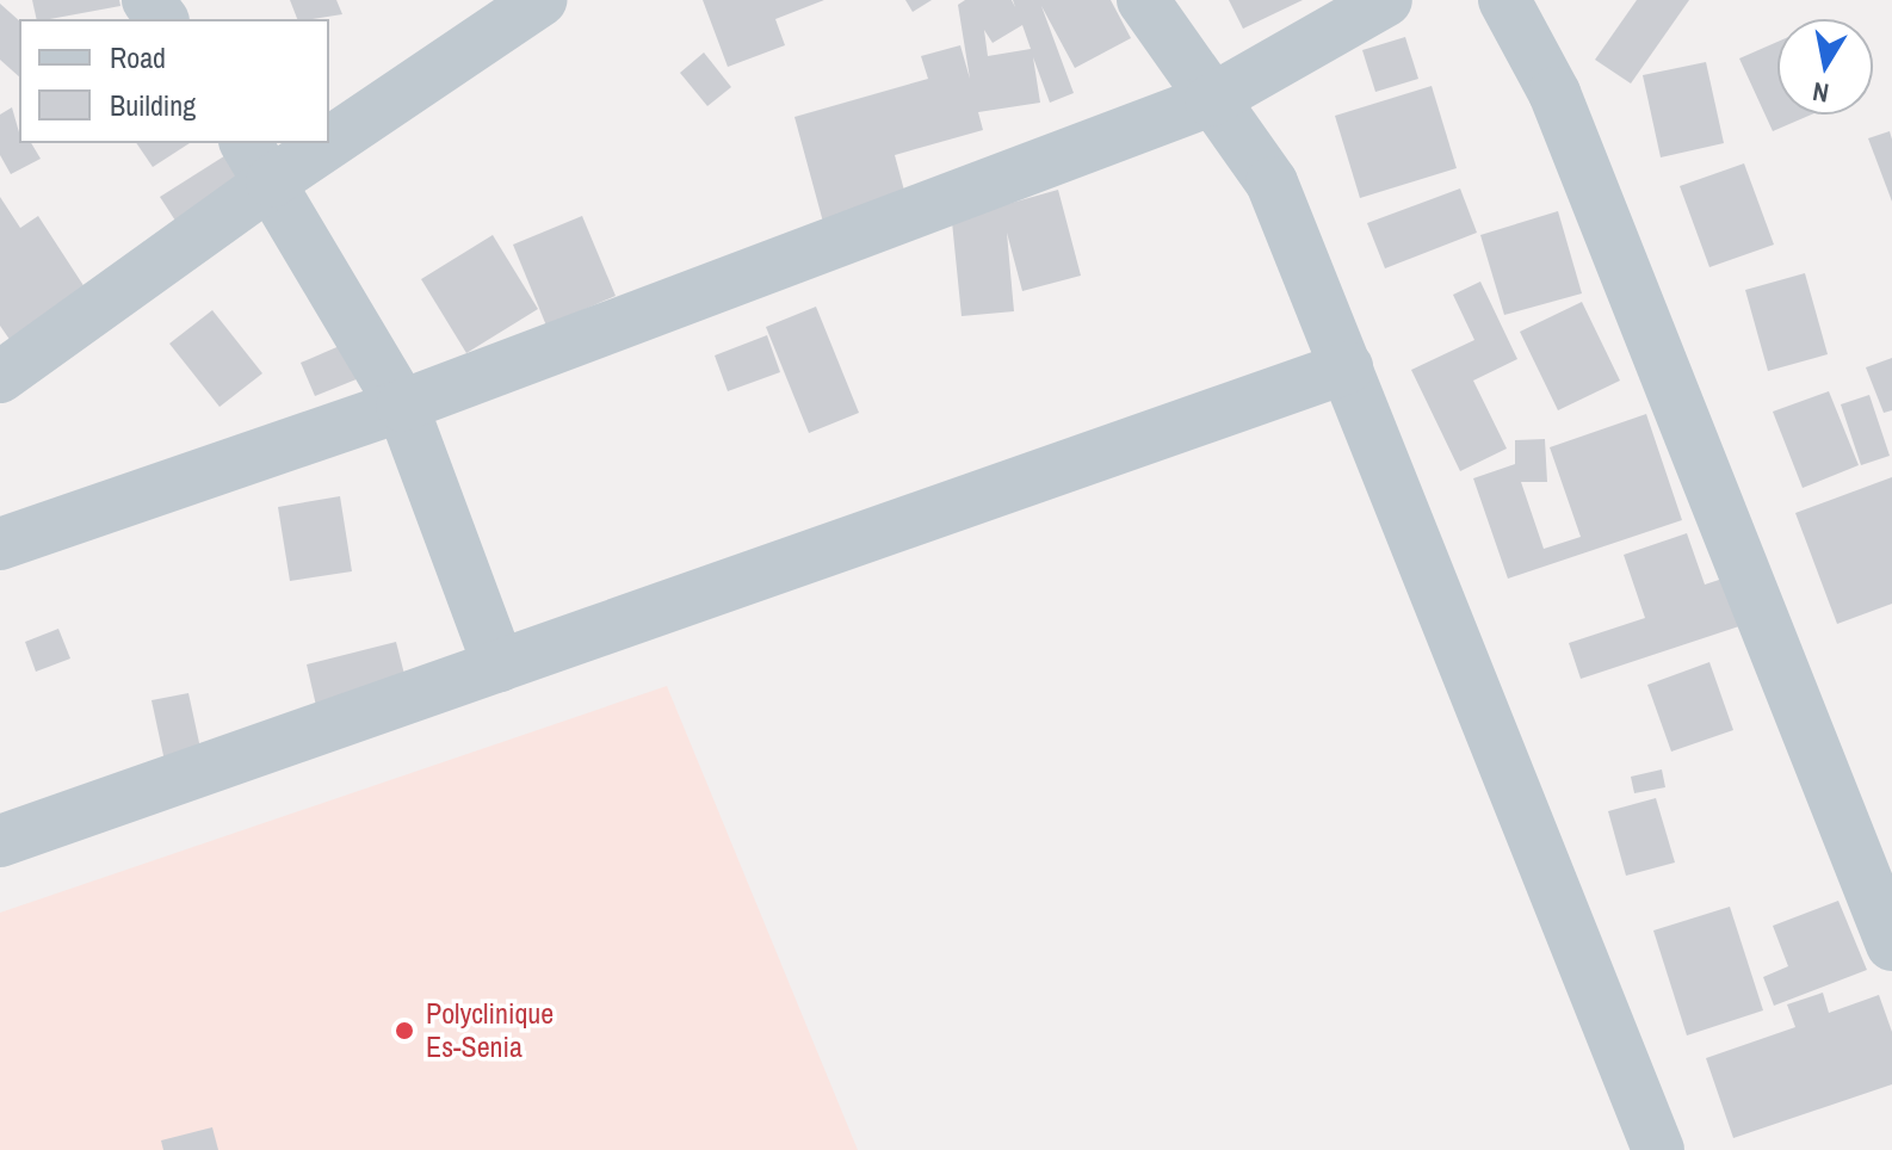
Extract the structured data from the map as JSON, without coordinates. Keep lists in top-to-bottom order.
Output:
{
  "places": ["Polyclinique Es-Senia"],
  "legend": ["Road", "Building"],
  "north": "bottom"
}
